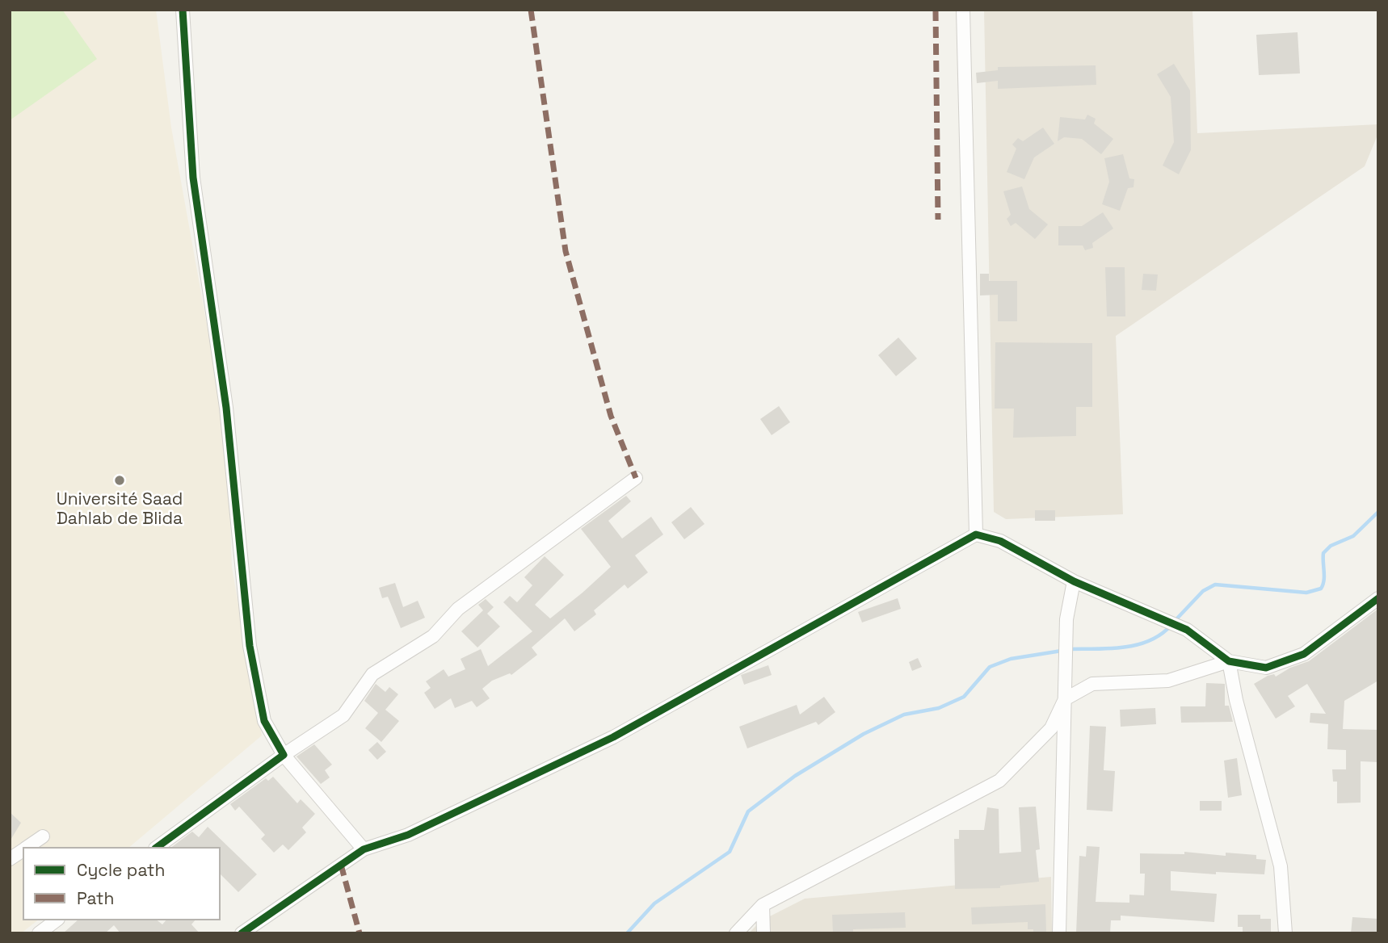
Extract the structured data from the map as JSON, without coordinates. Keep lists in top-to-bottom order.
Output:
{
  "places": ["Université Saad Dahlab de Blida"],
  "legend": ["Cycle path", "Path"]
}
